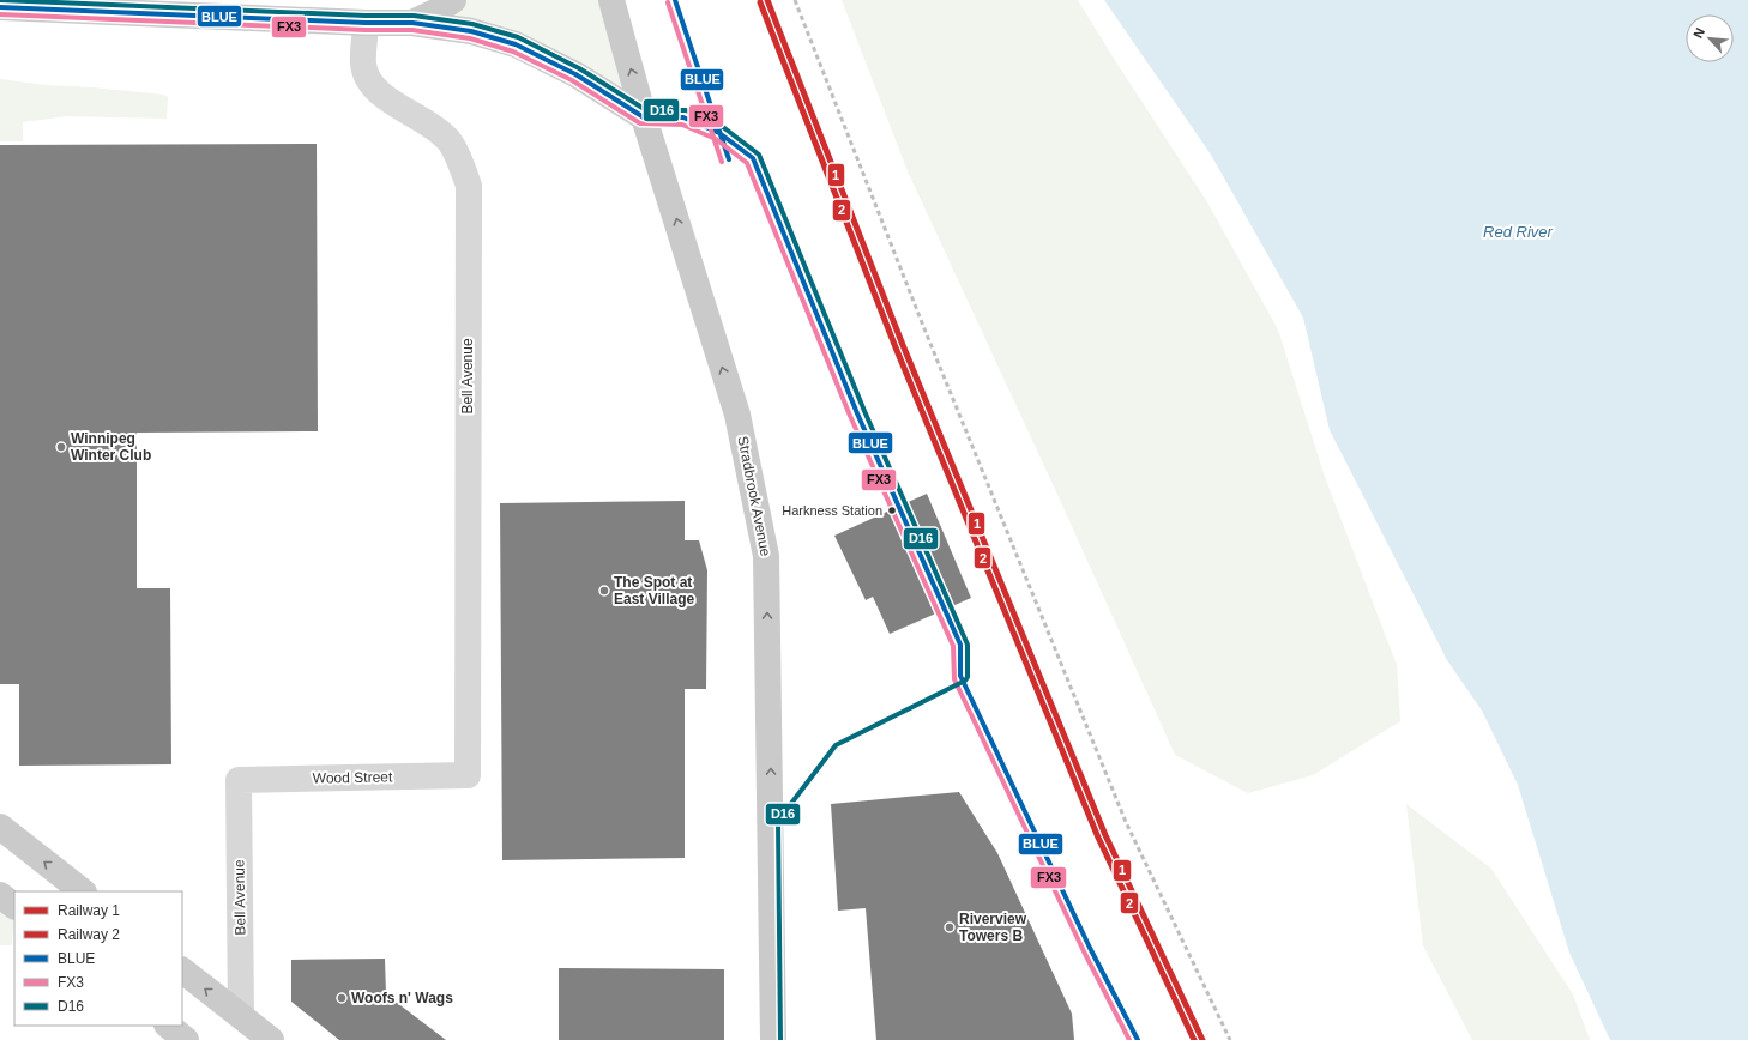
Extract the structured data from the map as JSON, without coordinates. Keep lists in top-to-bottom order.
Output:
{
  "streets": {
    "main road": ["Stradbrook Avenue"],
    "street": ["Bell Avenue", "Wood Street"]
  },
  "crossings": [
    ["Bell Avenue", "Wood Street"]
  ],
  "one_way": ["Stradbrook Avenue"],
  "water": ["Red River"],
  "places": [
    "Winnipeg Winter Club",
    "Harkness Station",
    "The Spot at East Village",
    "Riverview Towers B",
    "Woofs n' Wags"
  ],
  "lines": [
    "rail line 1",
    "transit line BLUE",
    "transit line D16",
    "rail line 2",
    "transit line FX3"
  ],
  "legend": [
    "Railway 1",
    "Railway 2",
    "BLUE",
    "FX3",
    "D16"
  ],
  "north": "top left"
}
